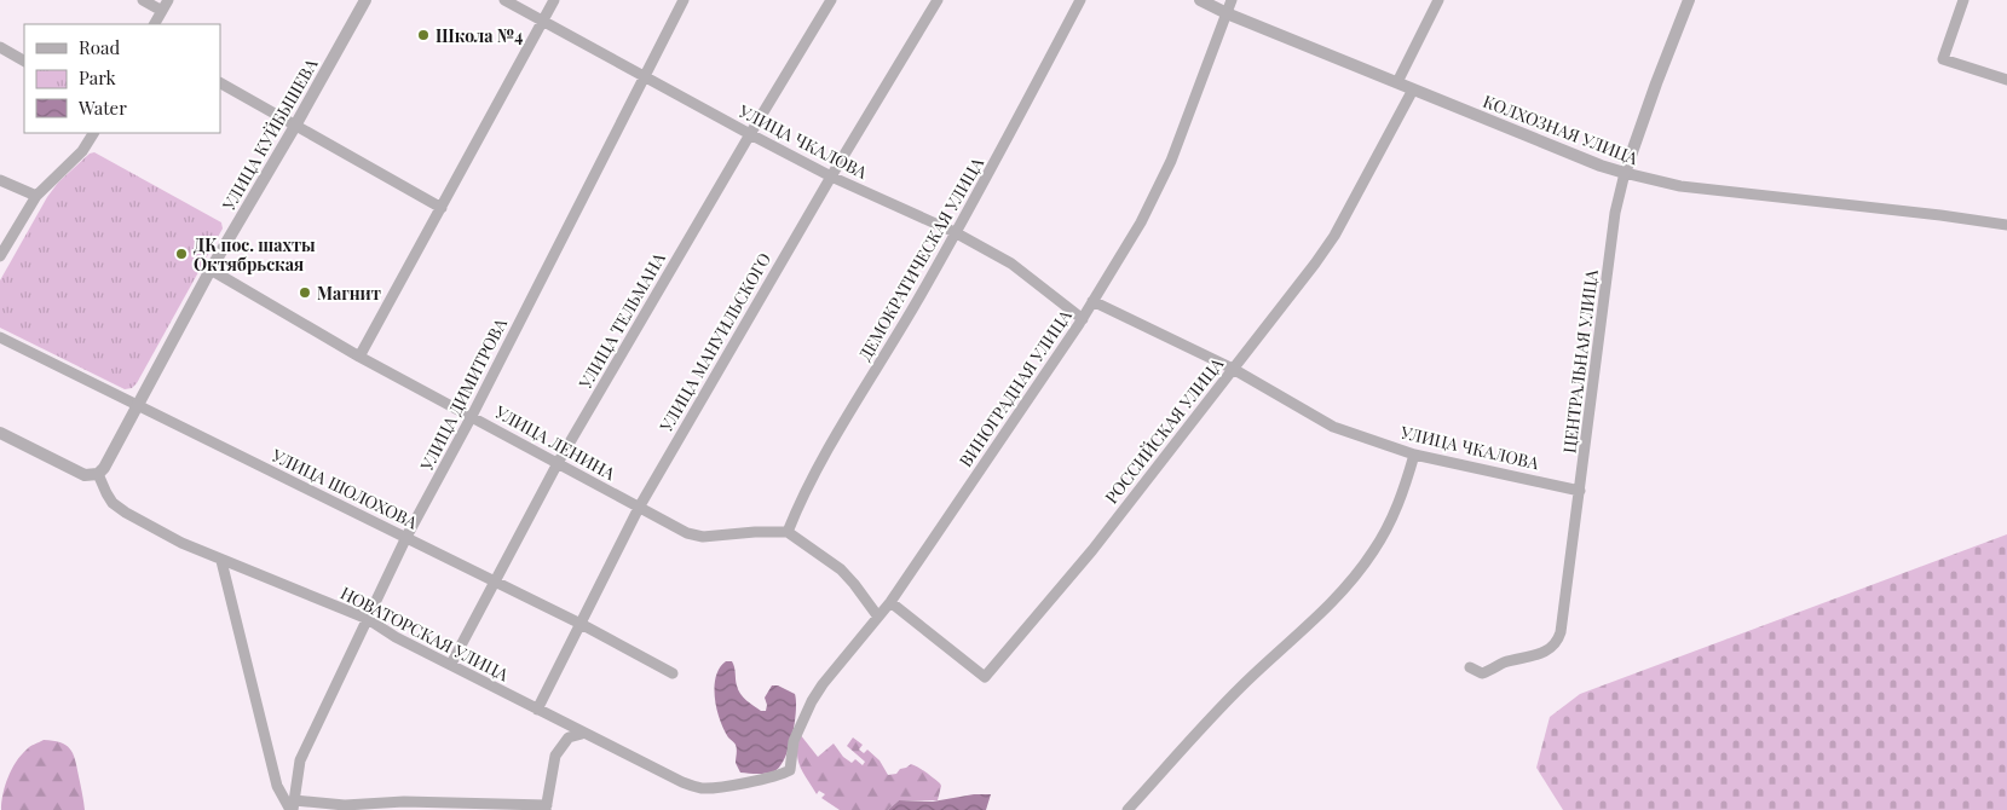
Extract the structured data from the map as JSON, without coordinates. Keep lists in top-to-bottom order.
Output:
{
  "streets": {
    "street": [
      "КОЛХОЗНАЯ УЛИЦА",
      "УЛИЦА КУЙБЫШЕВА",
      "УЛИЦА ЧКАЛОВА",
      "ДЕМОКРАТИЧЕСКАЯ УЛИЦА",
      "УЛИЦА ТЕЛЬМАНА",
      "УЛИЦА МАНУИЛЬСКОГО",
      "ЦЕНТРАЛЬНАЯ УЛИЦА",
      "ВИНОГРАДНАЯ УЛИЦА",
      "УЛИЦА ДИМИТРОВА",
      "РОССИЙСКАЯ УЛИЦА",
      "УЛИЦА ЛЕНИНА",
      "УЛИЦА ШОЛОХОВА",
      "НОВАТОРСКАЯ УЛИЦА"
    ]
  },
  "crossings": [
    ["КОЛХОЗНАЯ УЛИЦА", "ЦЕНТРАЛЬНАЯ УЛИЦА"],
    ["КОЛХОЗНАЯ УЛИЦА", "ВИНОГРАДНАЯ УЛИЦА"],
    ["КОЛХОЗНАЯ УЛИЦА", "РОССИЙСКАЯ УЛИЦА"],
    ["УЛИЦА КУЙБЫШЕВА", "УЛИЦА ЛЕНИНА"],
    ["УЛИЦА КУЙБЫШЕВА", "УЛИЦА ШОЛОХОВА"],
    ["УЛИЦА КУЙБЫШЕВА", "НОВАТОРСКАЯ УЛИЦА"],
    ["УЛИЦА ЧКАЛОВА", "ДЕМОКРАТИЧЕСКАЯ УЛИЦА"],
    ["УЛИЦА ЧКАЛОВА", "УЛИЦА ТЕЛЬМАНА"],
    ["УЛИЦА ЧКАЛОВА", "УЛИЦА МАНУИЛЬСКОГО"],
    ["УЛИЦА ЧКАЛОВА", "ЦЕНТРАЛЬНАЯ УЛИЦА"],
    ["УЛИЦА ЧКАЛОВА", "ВИНОГРАДНАЯ УЛИЦА"],
    ["УЛИЦА ЧКАЛОВА", "УЛИЦА ДИМИТРОВА"],
    ["УЛИЦА ЧКАЛОВА", "РОССИЙСКАЯ УЛИЦА"],
    ["ДЕМОКРАТИЧЕСКАЯ УЛИЦА", "УЛИЦА ЛЕНИНА"],
    ["УЛИЦА ТЕЛЬМАНА", "УЛИЦА ЛЕНИНА"],
    ["УЛИЦА ТЕЛЬМАНА", "УЛИЦА ШОЛОХОВА"],
    ["УЛИЦА ТЕЛЬМАНА", "НОВАТОРСКАЯ УЛИЦА"],
    ["УЛИЦА МАНУИЛЬСКОГО", "УЛИЦА ЛЕНИНА"],
    ["УЛИЦА МАНУИЛЬСКОГО", "УЛИЦА ШОЛОХОВА"],
    ["УЛИЦА МАНУИЛЬСКОГО", "НОВАТОРСКАЯ УЛИЦА"],
    ["ВИНОГРАДНАЯ УЛИЦА", "РОССИЙСКАЯ УЛИЦА"],
    ["ВИНОГРАДНАЯ УЛИЦА", "НОВАТОРСКАЯ УЛИЦА"],
    ["УЛИЦА ДИМИТРОВА", "УЛИЦА ЛЕНИНА"],
    ["УЛИЦА ДИМИТРОВА", "УЛИЦА ШОЛОХОВА"],
    ["УЛИЦА ДИМИТРОВА", "НОВАТОРСКАЯ УЛИЦА"]
  ],
  "places": ["Школа №4", "ДК пос. шахты Октябрьская", "Магнит"],
  "legend": ["Road", "Park", "Water"]
}
